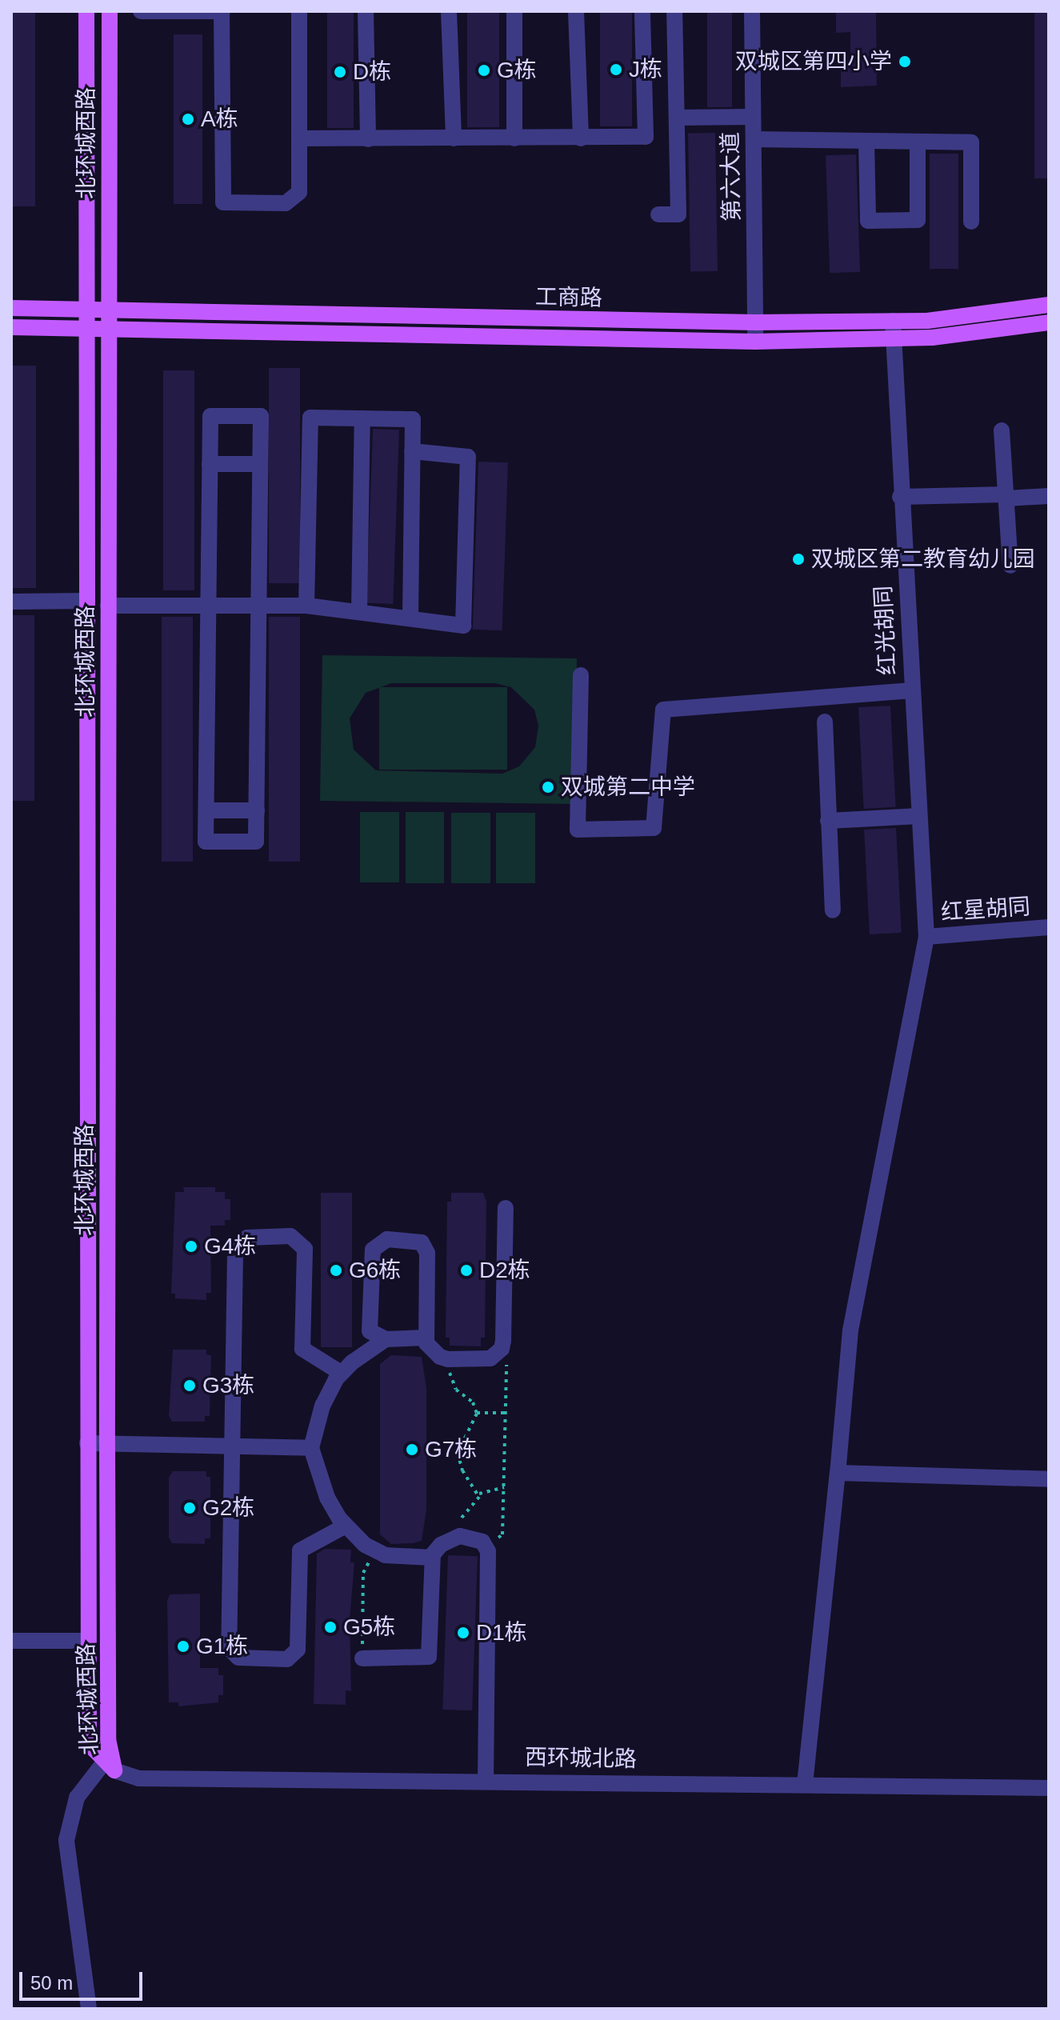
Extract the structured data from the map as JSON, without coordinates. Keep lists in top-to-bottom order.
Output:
{
  "streets": {
    "main road": ["北环城西路", "工商路"],
    "street": [
      "第六大道",
      "红光胡同",
      "红星胡同",
      "西环城北路"
    ]
  },
  "crossings": [
    ["北环城西路", "工商路"],
    ["北环城西路", "西环城北路"],
    ["第六大道", "工商路"],
    ["工商路", "红光胡同"],
    ["红光胡同", "红星胡同"],
    ["红光胡同", "西环城北路"]
  ],
  "places": [
    "双城区第四小学",
    "J栋",
    "G栋",
    "D栋",
    "A栋",
    "双城区第二教育幼儿园",
    "双城第二中学",
    "G4栋",
    "G6栋",
    "D2栋",
    "G3栋",
    "G7栋",
    "G2栋",
    "G5栋",
    "D1栋",
    "G1栋"
  ],
  "scale_bar": "50 m"
}
